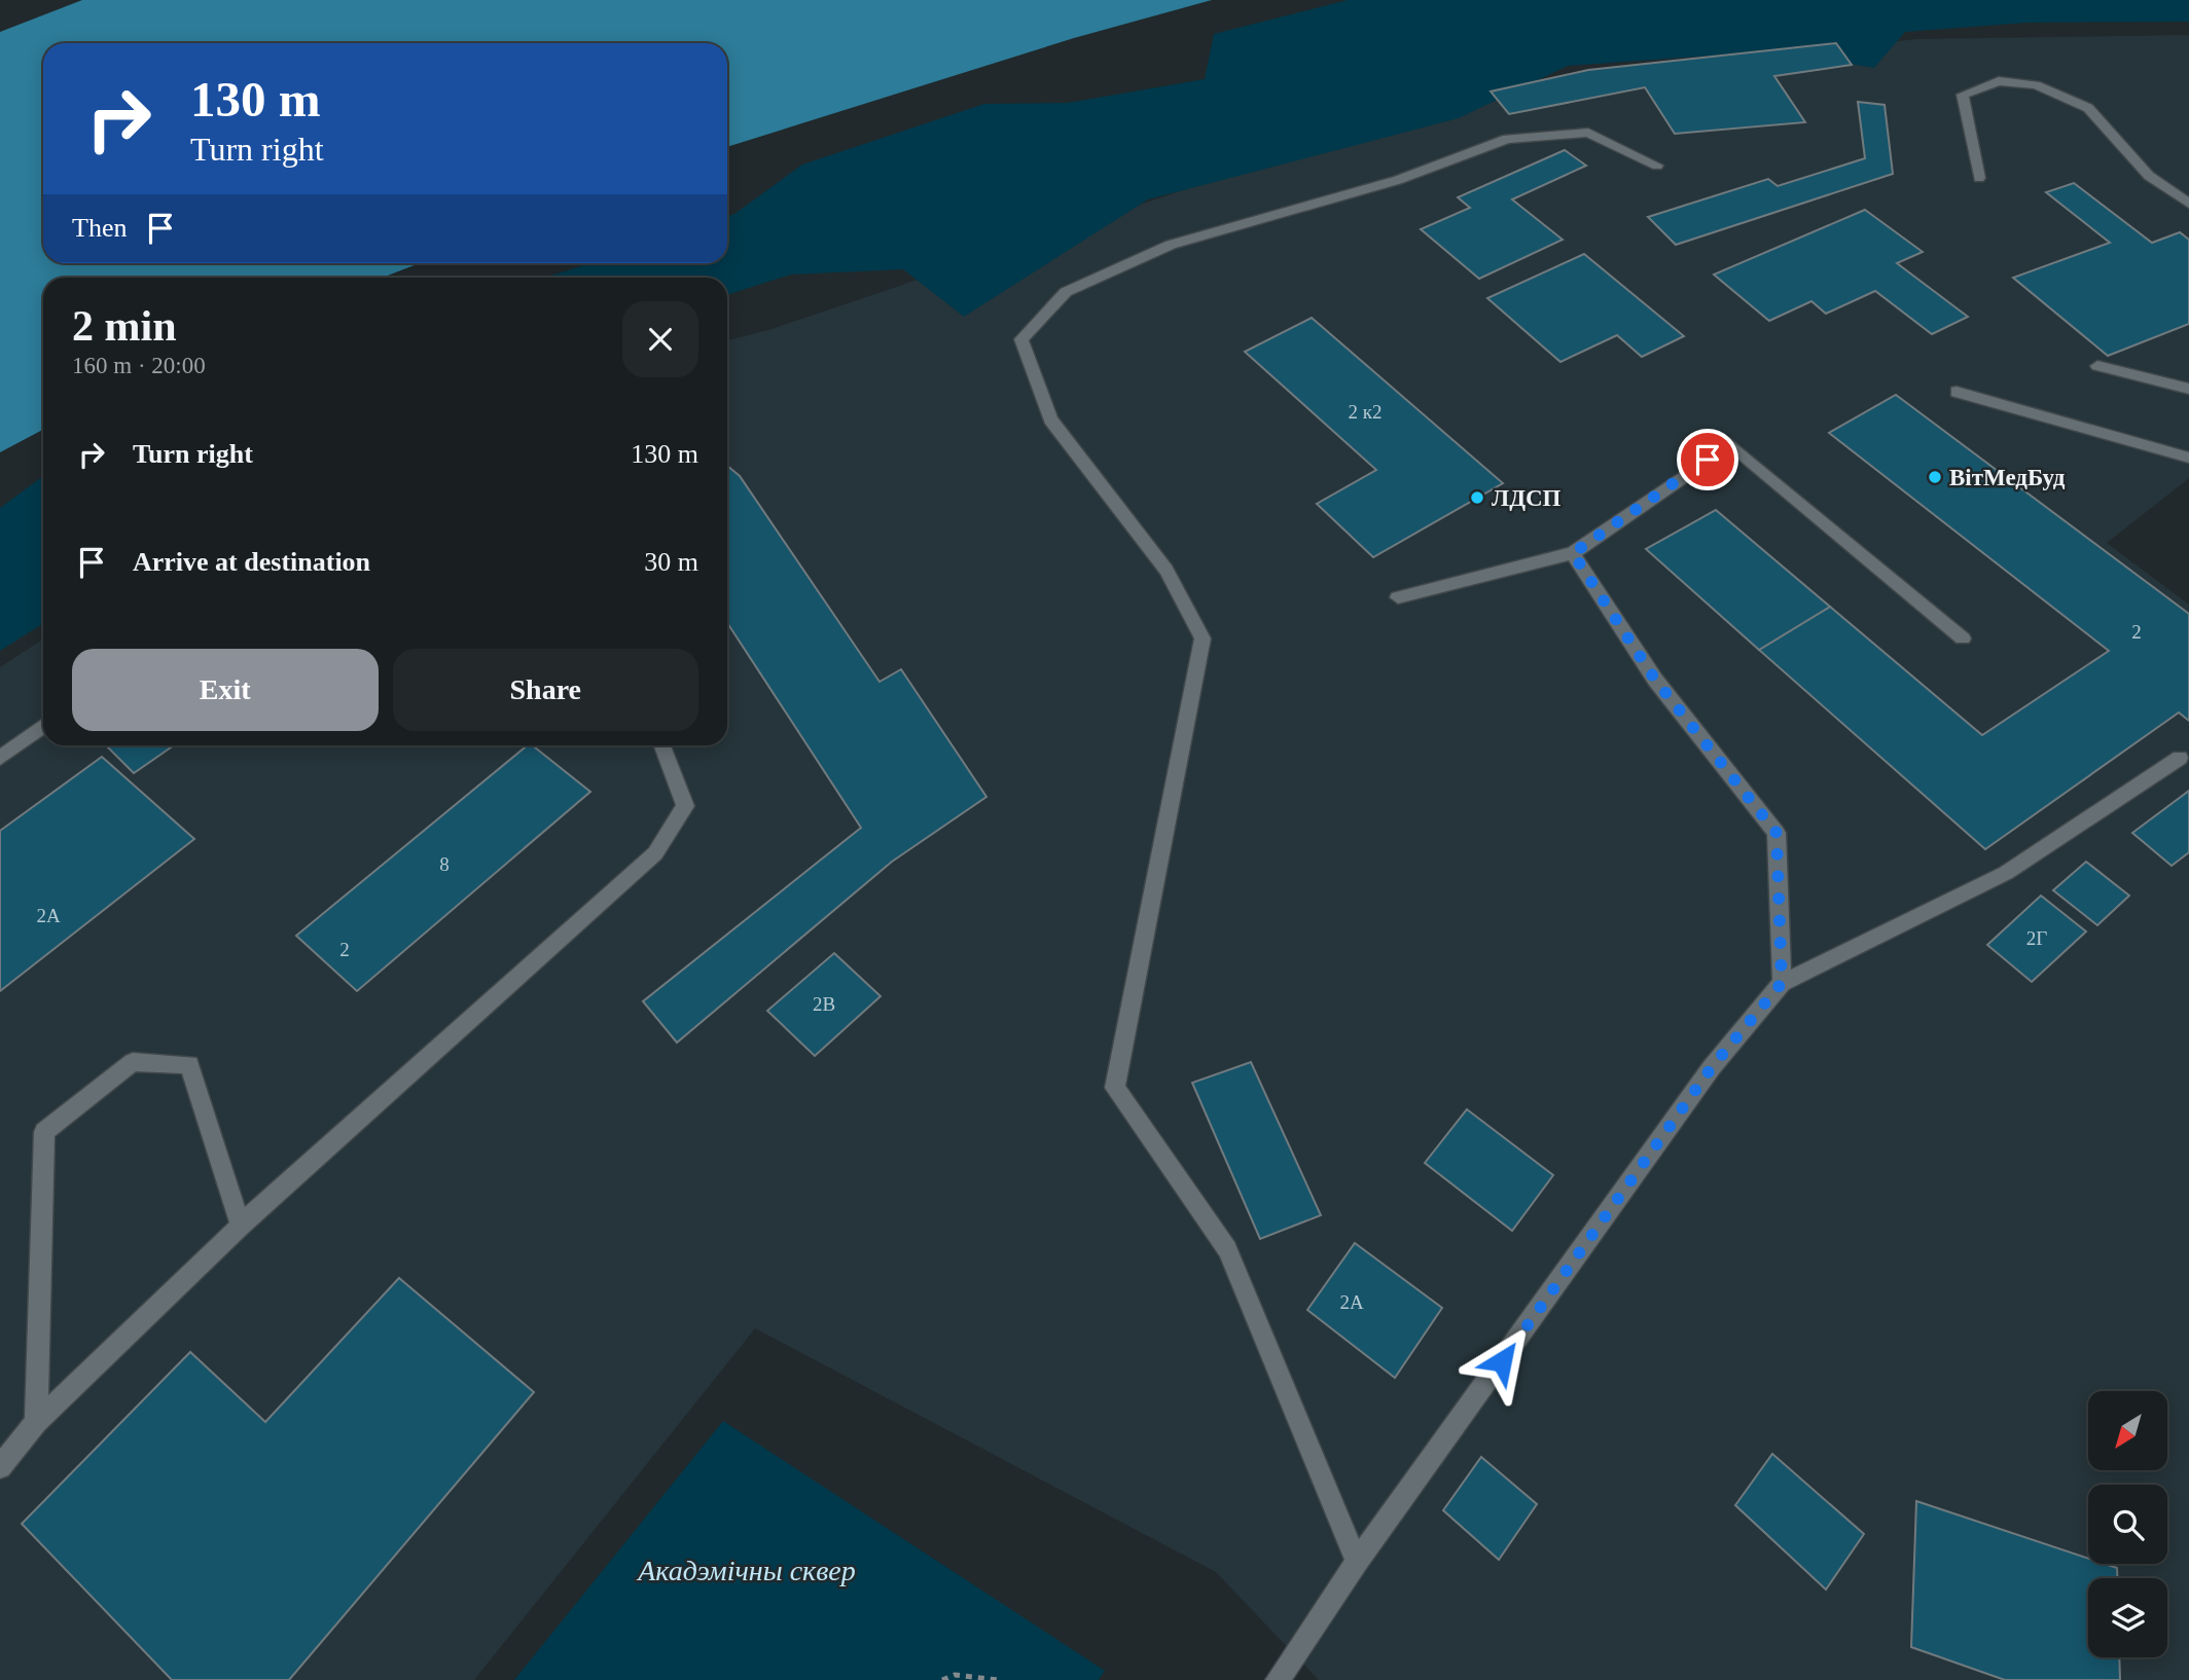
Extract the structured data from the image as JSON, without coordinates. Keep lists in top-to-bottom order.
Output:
{
  "parks": ["Акадэмічны сквер"],
  "places": ["ВітМедБуд", "ЛДСП"],
  "house_numbers": [
    "2 к2",
    "2",
    "8",
    "2А",
    "2Г",
    "2",
    "2В",
    "2А"
  ],
  "north": "bottom left",
  "page": {
    "turn": ["130 m", "Turn right"],
    "then": "Then",
    "heading": ["2 min", "160 m · 20:00"],
    "list": [
      {
        "name": "Turn right",
        "value": "130 m"
      },
      {
        "name": "Arrive at destination",
        "value": "30 m"
      }
    ],
    "buttons": ["Exit", "Share"]
  }
}
